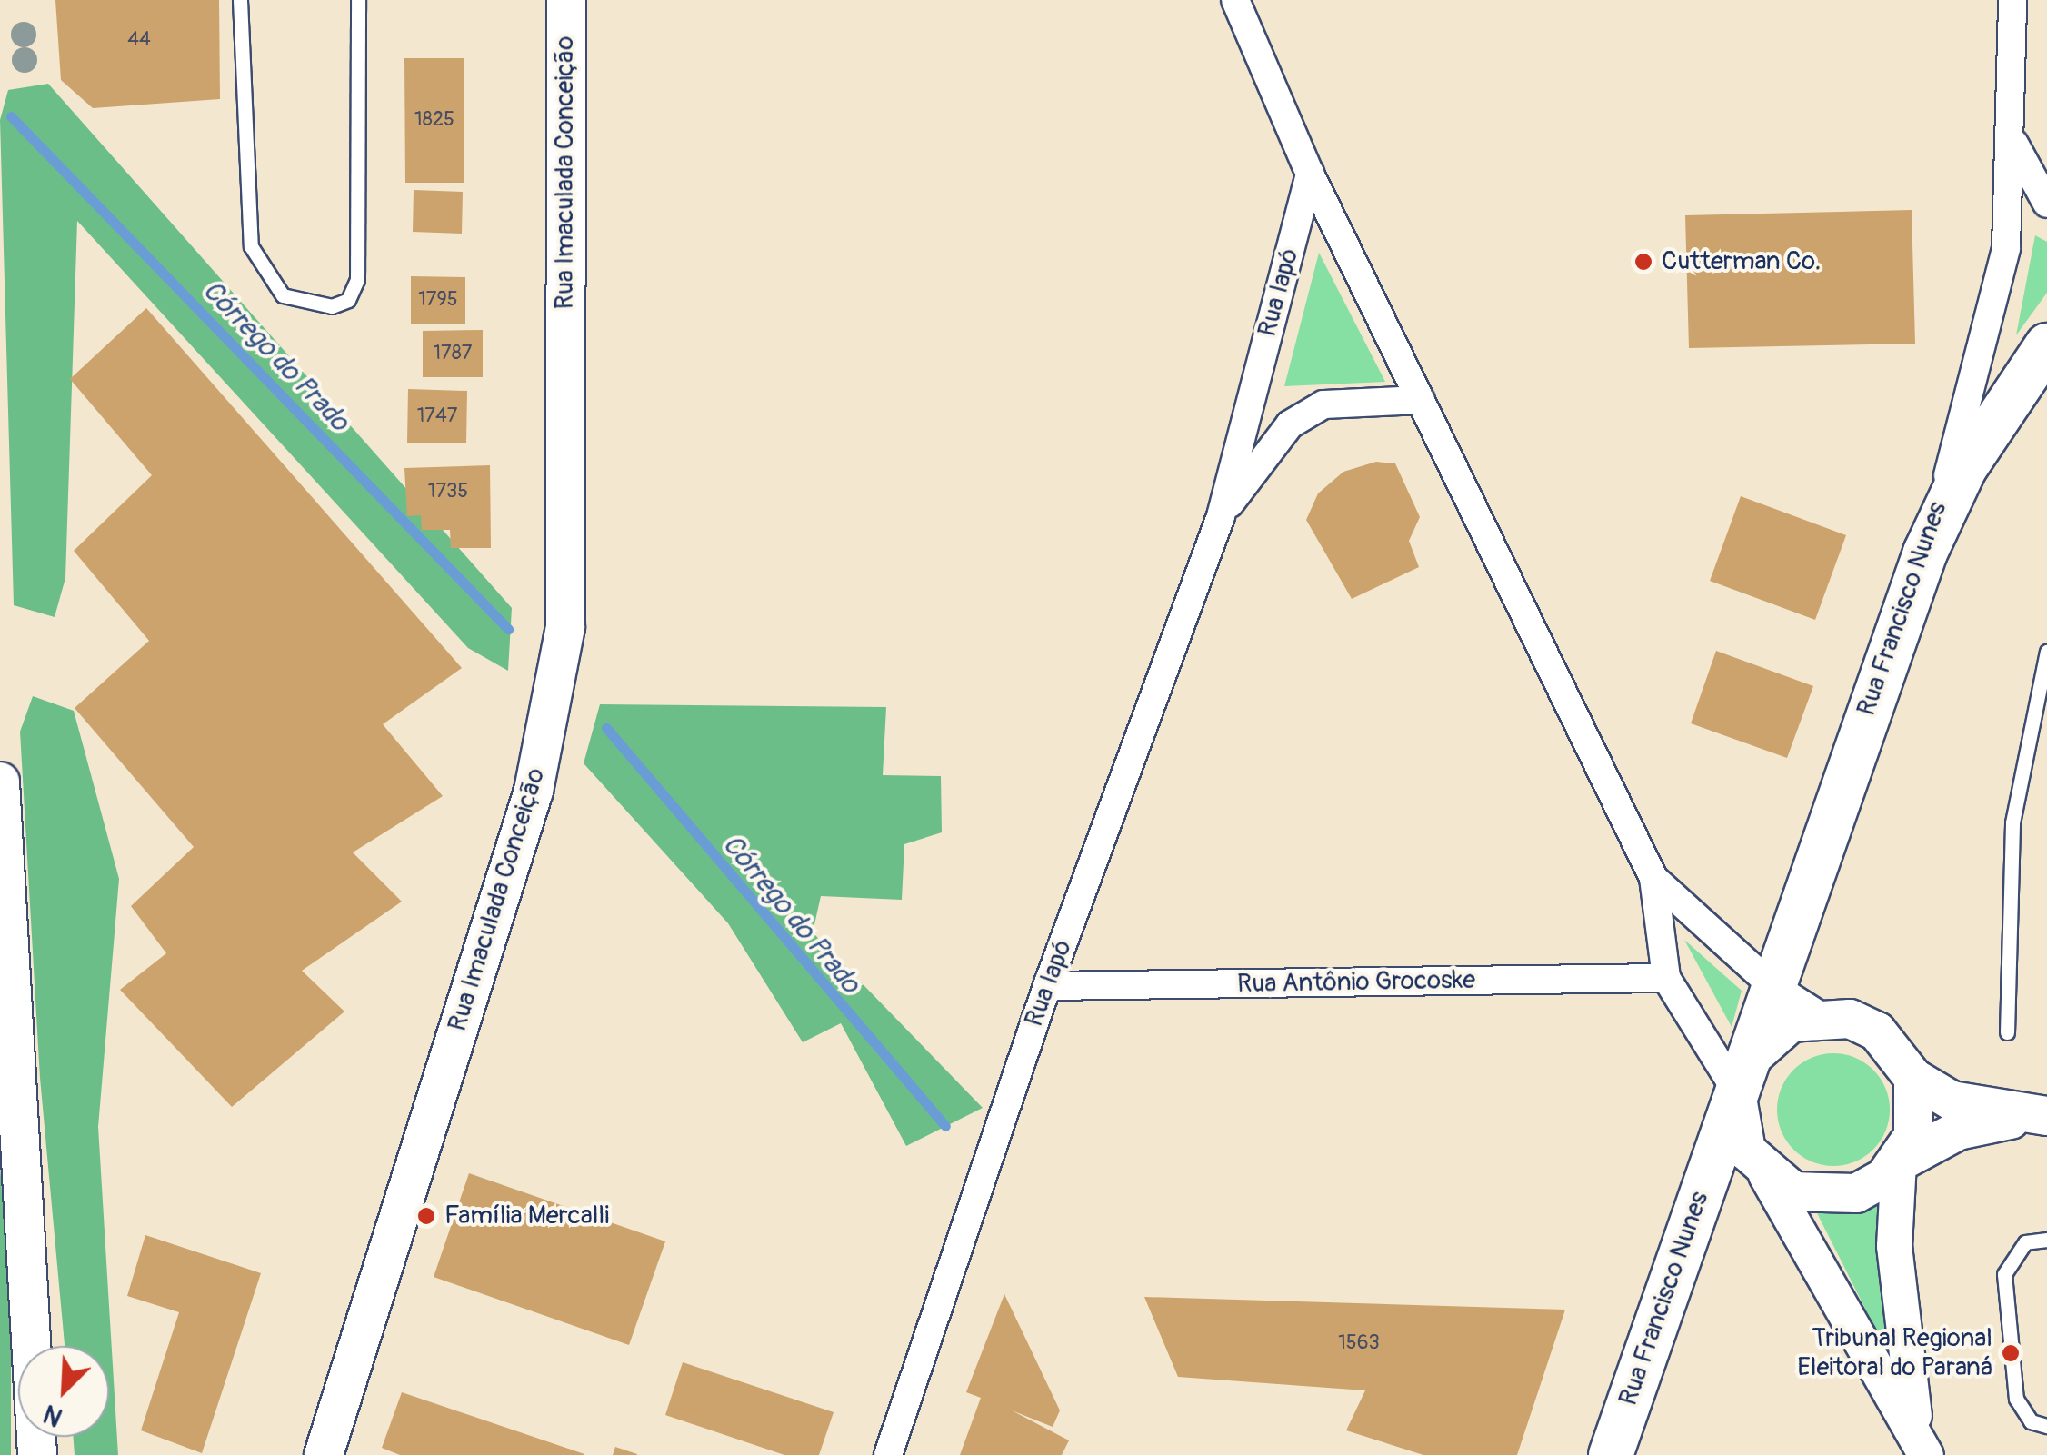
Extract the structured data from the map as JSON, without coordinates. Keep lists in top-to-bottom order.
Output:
{
  "streets": {
    "main road": ["Rua Imaculada Conceição", "Rua Francisco Nunes"],
    "street": ["Rua Iapó", "Rua Antônio Grocoske"]
  },
  "crossings": [
    ["Rua Iapó", "Rua Antônio Grocoske"]
  ],
  "water": ["Córrego do Prado"],
  "places": ["Cutterman Co.", "Família Mercalli", "Tribunal Regional Eleitoral do Paraná"],
  "house_numbers": [
    "44",
    "1825",
    "1795",
    "1787",
    "1747",
    "1735",
    "1563"
  ],
  "north": "bottom left"
}
